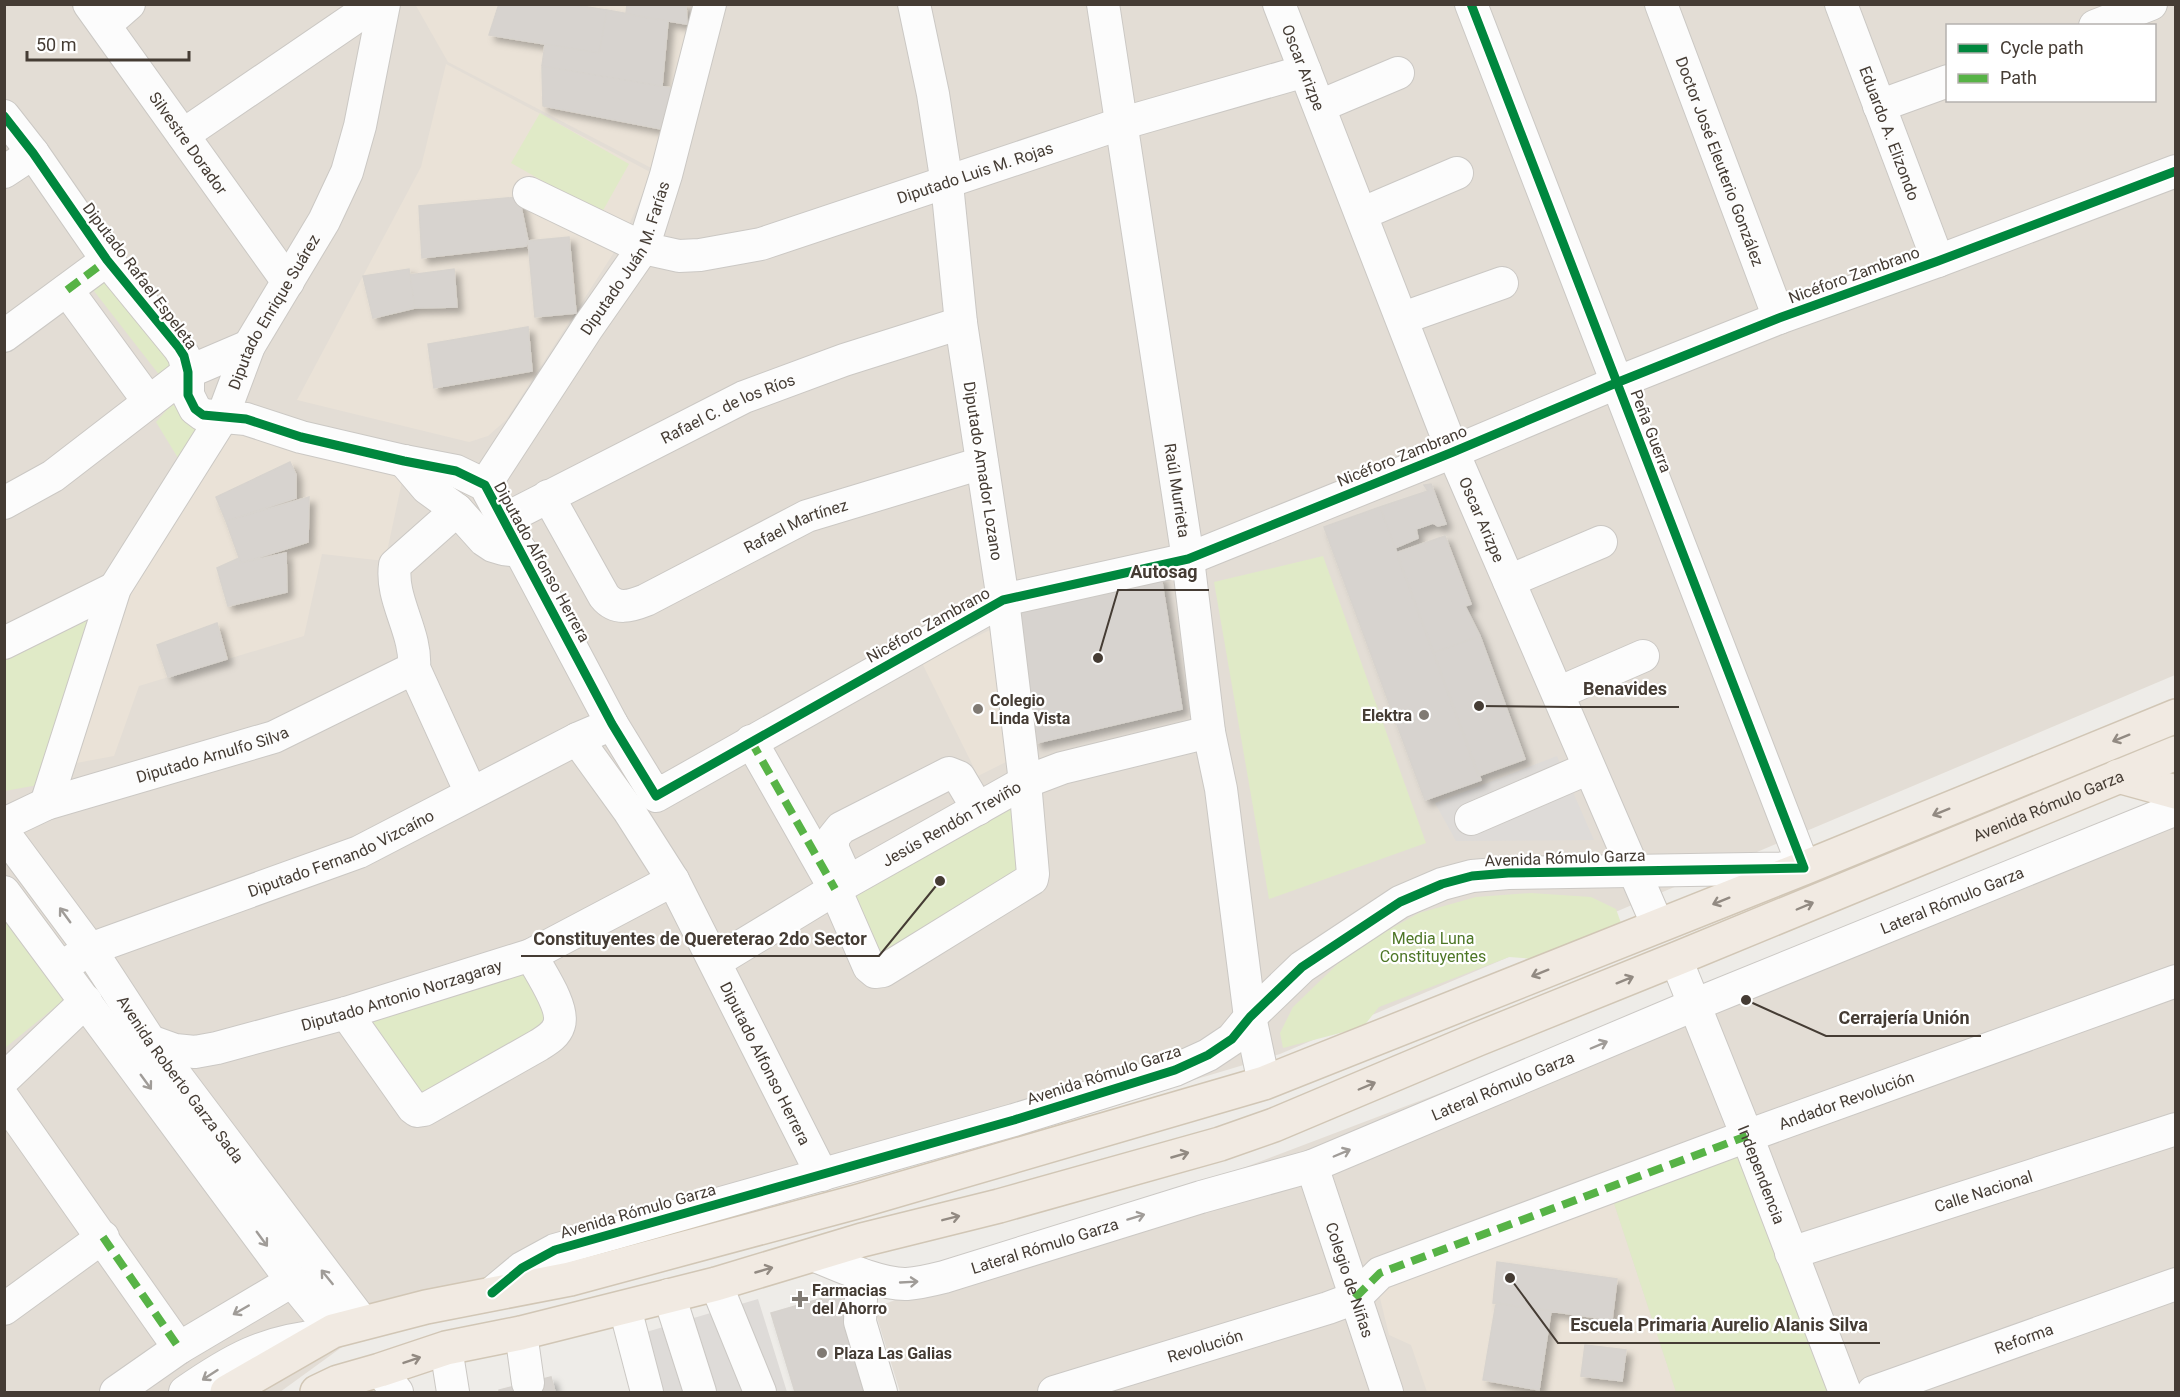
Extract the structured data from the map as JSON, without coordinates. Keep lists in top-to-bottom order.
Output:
{
  "streets": {
    "main road": ["Avenida Rómulo Garza"],
    "street": [
      "Oscar Arizpe",
      "Eduardo A. Elizondo",
      "Silvestre Dorador",
      "Doctor José Eleuterio González",
      "Diputado Luis M. Rojas",
      "Diputado Juán M. Farías",
      "Nicéforo Zambrano",
      "Diputado Rafael Espeleta",
      "Diputado Enrique Suárez",
      "Rafael C. de los Ríos",
      "Peña Guerra",
      "Diputado Amador Lozano",
      "Raúl Murrieta",
      "Rafael Martínez",
      "Diputado Alfonso Herrera",
      "Diputado Arnulfo Silva",
      "Jesús Rendón Treviño",
      "Diputado Fernando Vizcaíno",
      "Lateral Rómulo Garza",
      "Diputado Antonio Norzagaray",
      "Avenida Roberto Garza Sada",
      "Andador Revolución",
      "Independencia",
      "Calle Nacional",
      "Colegio de Niñas",
      "Reforma",
      "Revolución"
    ]
  },
  "crossings": [
    ["Oscar Arizpe", "Diputado Luis M. Rojas"],
    ["Oscar Arizpe", "Nicéforo Zambrano"],
    ["Oscar Arizpe", "Avenida Rómulo Garza"],
    ["Eduardo A. Elizondo", "Nicéforo Zambrano"],
    ["Silvestre Dorador", "Diputado Enrique Suárez"],
    ["Doctor José Eleuterio González", "Nicéforo Zambrano"],
    ["Diputado Luis M. Rojas", "Diputado Juán M. Farías"],
    ["Diputado Luis M. Rojas", "Diputado Amador Lozano"],
    ["Diputado Luis M. Rojas", "Raúl Murrieta"],
    ["Diputado Juán M. Farías", "Diputado Alfonso Herrera"],
    ["Nicéforo Zambrano", "Peña Guerra"],
    ["Nicéforo Zambrano", "Diputado Amador Lozano"],
    ["Nicéforo Zambrano", "Raúl Murrieta"],
    ["Nicéforo Zambrano", "Diputado Alfonso Herrera"],
    ["Diputado Rafael Espeleta", "Diputado Enrique Suárez"],
    ["Diputado Rafael Espeleta", "Diputado Alfonso Herrera"],
    ["Diputado Enrique Suárez", "Diputado Alfonso Herrera"],
    ["Diputado Enrique Suárez", "Diputado Arnulfo Silva"],
    ["Rafael C. de los Ríos", "Diputado Amador Lozano"],
    ["Rafael C. de los Ríos", "Rafael Martínez"],
    ["Rafael C. de los Ríos", "Diputado Alfonso Herrera"],
    ["Peña Guerra", "Avenida Rómulo Garza"],
    ["Diputado Amador Lozano", "Rafael Martínez"],
    ["Diputado Amador Lozano", "Jesús Rendón Treviño"],
    ["Raúl Murrieta", "Avenida Rómulo Garza"],
    ["Raúl Murrieta", "Jesús Rendón Treviño"],
    ["Diputado Alfonso Herrera", "Avenida Rómulo Garza"],
    ["Diputado Alfonso Herrera", "Jesús Rendón Treviño"],
    ["Diputado Alfonso Herrera", "Diputado Fernando Vizcaíno"],
    ["Diputado Alfonso Herrera", "Diputado Antonio Norzagaray"],
    ["Avenida Rómulo Garza", "Lateral Rómulo Garza"],
    ["Avenida Rómulo Garza", "Avenida Roberto Garza Sada"],
    ["Avenida Rómulo Garza", "Independencia"],
    ["Diputado Fernando Vizcaíno", "Avenida Roberto Garza Sada"],
    ["Lateral Rómulo Garza", "Independencia"],
    ["Lateral Rómulo Garza", "Colegio de Niñas"],
    ["Diputado Antonio Norzagaray", "Avenida Roberto Garza Sada"],
    ["Andador Revolución", "Independencia"],
    ["Andador Revolución", "Colegio de Niñas"],
    ["Andador Revolución", "Revolución"],
    ["Independencia", "Calle Nacional"],
    ["Colegio de Niñas", "Revolución"]
  ],
  "one_way": ["Lateral Rómulo Garza"],
  "parks": ["Media Luna Constituyentes"],
  "places": {
    "other": [
      "Autosag",
      "Benavides",
      "Colegio Linda Vista",
      "Elektra",
      "Constituyentes de Quereterao 2do Sector",
      "Cerrajería Unión",
      "Escuela Primaria Aurelio Alanis Silva",
      "Plaza Las Galias"
    ],
    "health": ["Farmacias del Ahorro"]
  },
  "legend": ["Cycle path", "Path"],
  "scale_bar": "50 m"
}
